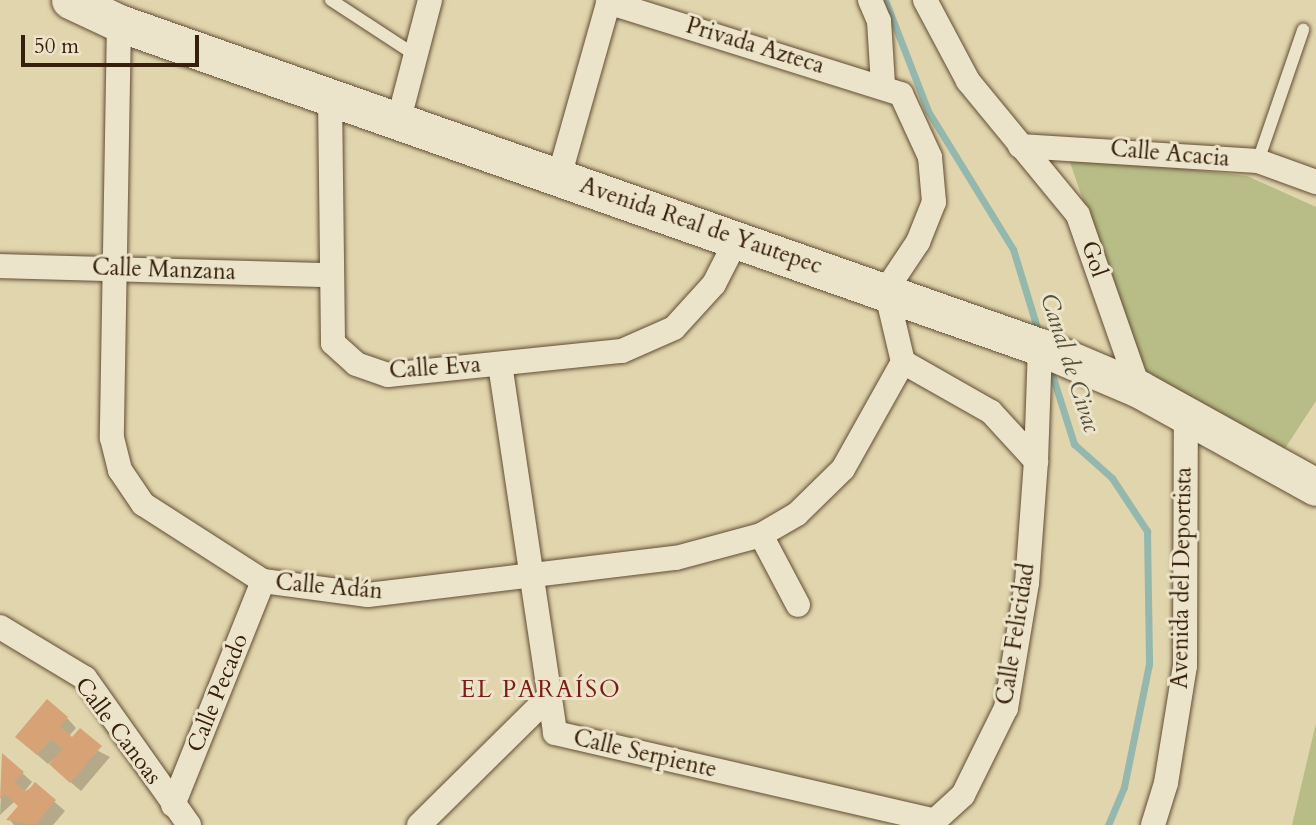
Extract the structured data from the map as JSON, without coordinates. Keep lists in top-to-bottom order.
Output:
{
  "streets": {
    "street": [
      "Privada Azteca",
      "Calle Acacia",
      "Avenida Real de Yautepec",
      "Gol",
      "Calle Manzana",
      "Calle Eva",
      "Avenida del Deportista",
      "Calle Adán",
      "Calle Felicidad",
      "Calle Pecado",
      "Calle Canoas",
      "Calle Serpiente"
    ]
  },
  "crossings": [
    ["Calle Acacia", "Gol"],
    ["Avenida Real de Yautepec", "Gol"],
    ["Avenida Real de Yautepec", "Calle Eva"],
    ["Avenida Real de Yautepec", "Avenida del Deportista"],
    ["Avenida Real de Yautepec", "Calle Adán"],
    ["Avenida Real de Yautepec", "Calle Felicidad"],
    ["Calle Manzana", "Calle Eva"],
    ["Calle Manzana", "Calle Adán"],
    ["Calle Eva", "Calle Serpiente"],
    ["Calle Adán", "Calle Pecado"],
    ["Calle Adán", "Calle Serpiente"],
    ["Calle Felicidad", "Calle Serpiente"],
    ["Calle Pecado", "Calle Canoas"]
  ],
  "districts": ["EL PARAÍSO"],
  "water": ["Canal de Civac"],
  "scale_bar": "50 m"
}
